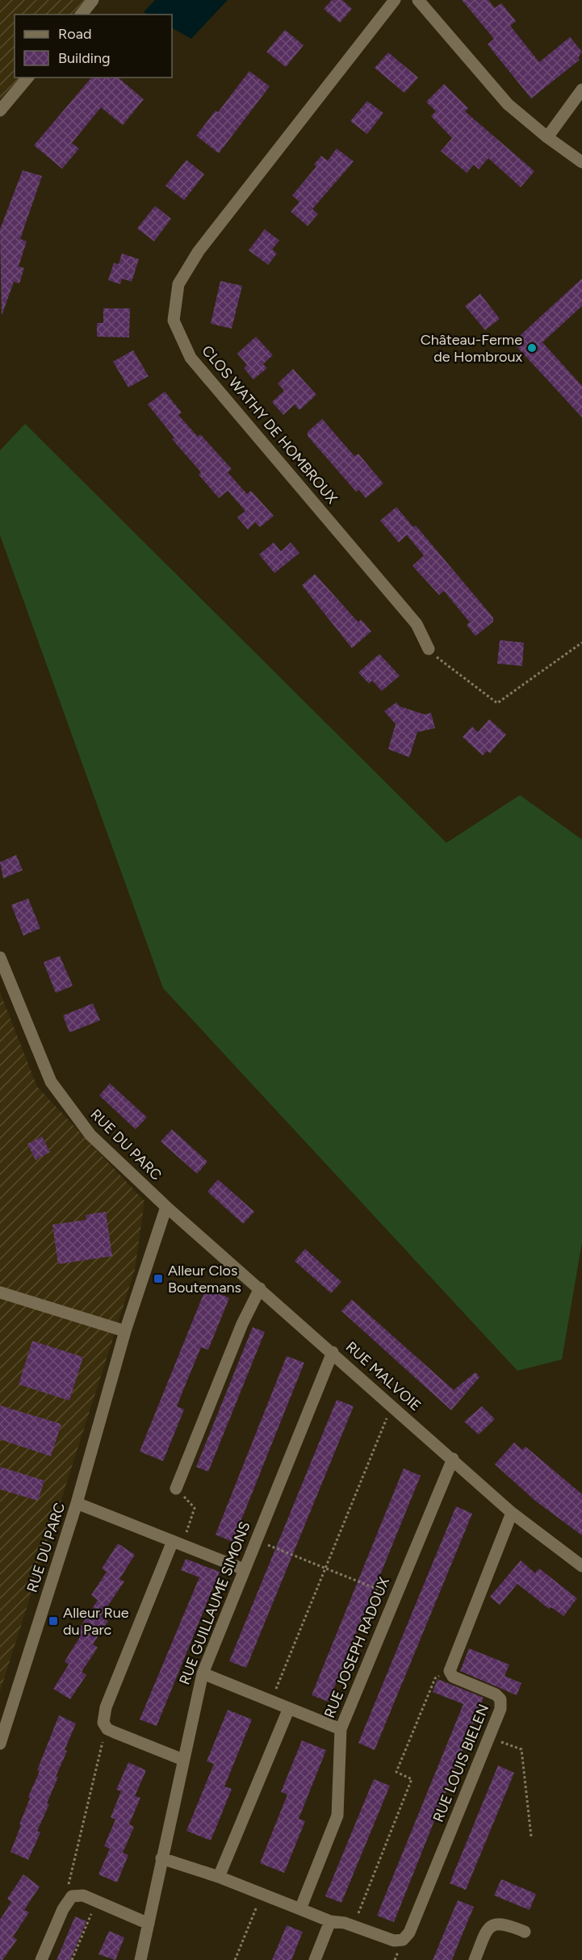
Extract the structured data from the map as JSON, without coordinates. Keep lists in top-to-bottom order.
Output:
{
  "streets": {
    "street": [
      "CLOS WATHY DE HOMBROUX",
      "RUE DU PARC",
      "RUE MALVOIE",
      "RUE GUILLAUME SIMONS",
      "RUE JOSEPH RADOUX",
      "RUE LOUIS BIELEN"
    ]
  },
  "crossings": [
    ["RUE DU PARC", "RUE MALVOIE"],
    ["RUE MALVOIE", "RUE GUILLAUME SIMONS"],
    ["RUE MALVOIE", "RUE JOSEPH RADOUX"]
  ],
  "places": {
    "other": ["Château-Ferme de Hombroux"],
    "transit": ["Alleur Clos Boutemans", "Alleur Rue du Parc"]
  },
  "legend": ["Road", "Building"]
}
